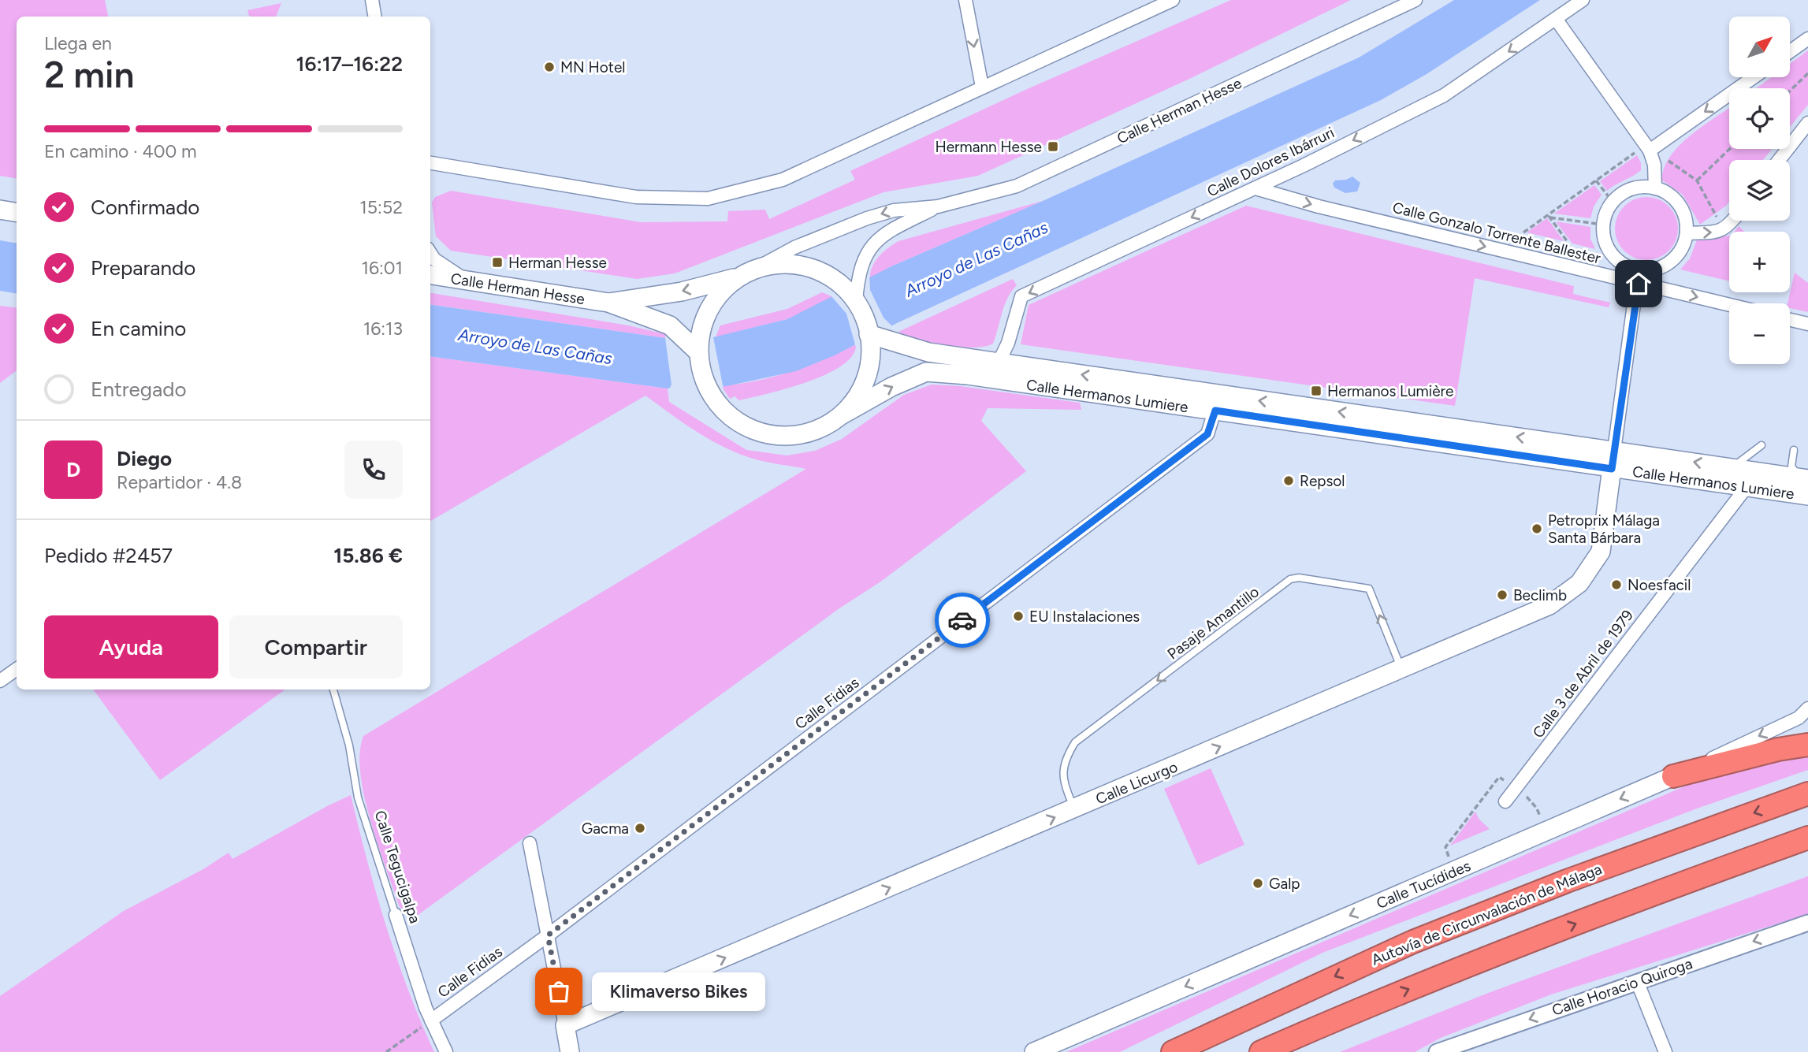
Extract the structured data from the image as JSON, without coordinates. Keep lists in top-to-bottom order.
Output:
{
  "streets": {
    "highway": ["Autovía de Circunvalación de Málaga"],
    "main road": [
      "Calle Herman Hesse",
      "Calle Hermanos Lumiere",
      "Calle Licurgo",
      "Calle Tucídides"
    ],
    "street": [
      "Calle Dolores Ibárruri",
      "Calle Gonzalo Torrente Ballester",
      "Calle 3 de Abril de 1979",
      "Calle Fidias",
      "Calle Tegucigalpa",
      "Calle Horacio Quiroga"
    ],
    "lane": ["Pasaje Amantillo"]
  },
  "crossings": [
    ["Calle Herman Hesse", "Calle Hermanos Lumiere"],
    ["Calle Dolores Ibárruri", "Calle Gonzalo Torrente Ballester"],
    ["Calle Dolores Ibárruri", "Calle Hermanos Lumiere"],
    ["Calle Hermanos Lumiere", "Calle 3 de Abril de 1979"],
    ["Calle Hermanos Lumiere", "Calle Fidias"],
    ["Calle Hermanos Lumiere", "Calle Licurgo"],
    ["Pasaje Amantillo", "Calle Licurgo"],
    ["Calle Fidias", "Calle Tegucigalpa"]
  ],
  "one_way": [
    "Calle Dolores Ibárruri",
    "Calle Gonzalo Torrente Ballester",
    "Calle Licurgo",
    "Calle Tucídides",
    "Calle Horacio Quiroga"
  ],
  "water": ["Arroyo de Las Cañas"],
  "places": {
    "other": [
      "MN Hotel",
      "Repsol",
      "Petroprix Málaga Santa Bárbara",
      "Noesfacil",
      "Beclimb",
      "EU Instalaciones",
      "Gacma",
      "Galp",
      "Klimaverso Bikes"
    ],
    "transit": ["Hermann Hesse", "Herman Hesse", "Hermanos Lumière"]
  },
  "north": "top right",
  "page": {
    "map_buttons": ["+", "−"],
    "heading": ["2 min", "Llega en", "16:17–16:22"],
    "panel": [
      "Diego",
      "Repartidor · 4.8",
      "Pedido #2457",
      "15.86 €"
    ],
    "bar": "En camino · 400 m",
    "list": [
      ["Confirmado", "15:52"],
      ["Preparando", "16:01"],
      ["En camino", "16:13"],
      "Entregado"
    ],
    "round": "D",
    "buttons": ["Ayuda", "Compartir"],
    "bubble": "Klimaverso Bikes"
  }
}
